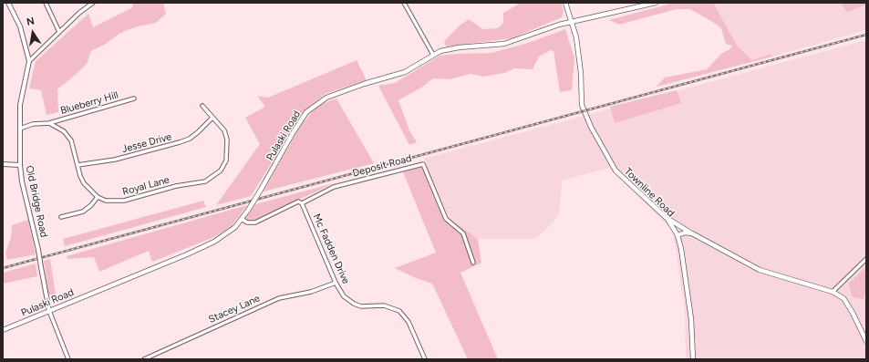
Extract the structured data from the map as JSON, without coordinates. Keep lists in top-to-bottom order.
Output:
{
  "streets": {
    "main road": ["Pulaski Road", "Townline Road"],
    "street": [
      "Blueberry Hill",
      "Jesse Drive",
      "Deposit Road",
      "Royal Lane",
      "Old Bridge Road",
      "Mc Fadden Drive",
      "Stacey Lane"
    ]
  },
  "crossings": [
    ["Pulaski Road", "Deposit Road"],
    ["Pulaski Road", "Townline Road"],
    ["Pulaski Road", "Old Bridge Road"],
    ["Jesse Drive", "Royal Lane"],
    ["Deposit Road", "Mc Fadden Drive"],
    ["Mc Fadden Drive", "Stacey Lane"]
  ],
  "north": "top"
}
